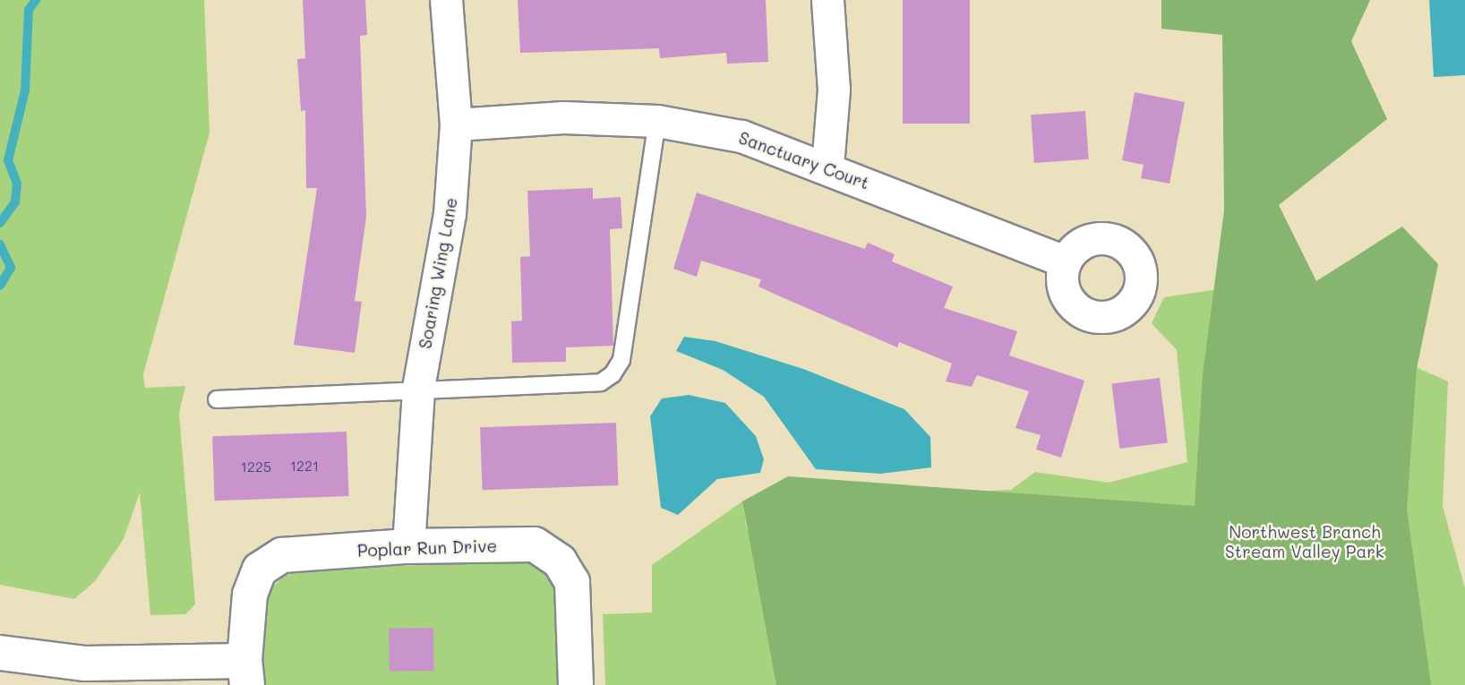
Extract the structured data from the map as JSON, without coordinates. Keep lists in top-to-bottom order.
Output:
{
  "streets": {
    "street": ["Sanctuary Court", "Soaring Wing Lane", "Poplar Run Drive"]
  },
  "crossings": [
    ["Sanctuary Court", "Soaring Wing Lane"],
    ["Soaring Wing Lane", "Poplar Run Drive"]
  ],
  "parks": ["Northwest Branch Stream Valley Park"],
  "house_numbers": ["1221", "1225"]
}
